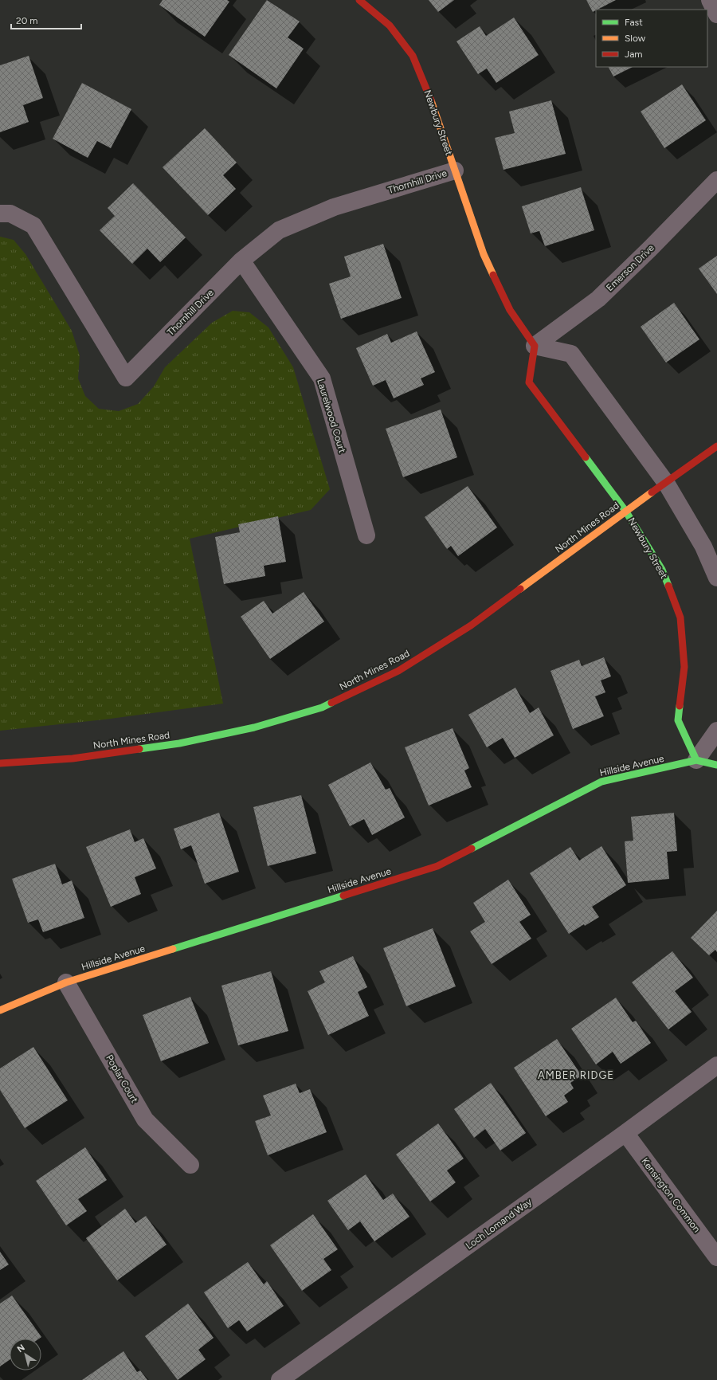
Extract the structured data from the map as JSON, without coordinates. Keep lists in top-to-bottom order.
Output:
{
  "streets": {
    "street": [
      "Newbury Street",
      "Thornhill Drive",
      "Emerson Drive",
      "Laurelwood Court",
      "North Mines Road",
      "Hillside Avenue",
      "Poplar Court",
      "Kensington Common",
      "Loch Lomand Way"
    ]
  },
  "crossings": [
    ["Newbury Street", "Thornhill Drive"],
    ["Newbury Street", "Emerson Drive"],
    ["Newbury Street", "North Mines Road"],
    ["Newbury Street", "Hillside Avenue"],
    ["Thornhill Drive", "Laurelwood Court"],
    ["Hillside Avenue", "Poplar Court"],
    ["Kensington Common", "Loch Lomand Way"]
  ],
  "districts": ["AMBER RIDGE"],
  "legend": ["Fast", "Slow", "Jam"],
  "scale_bar": "20 m",
  "north": "top left"
}
